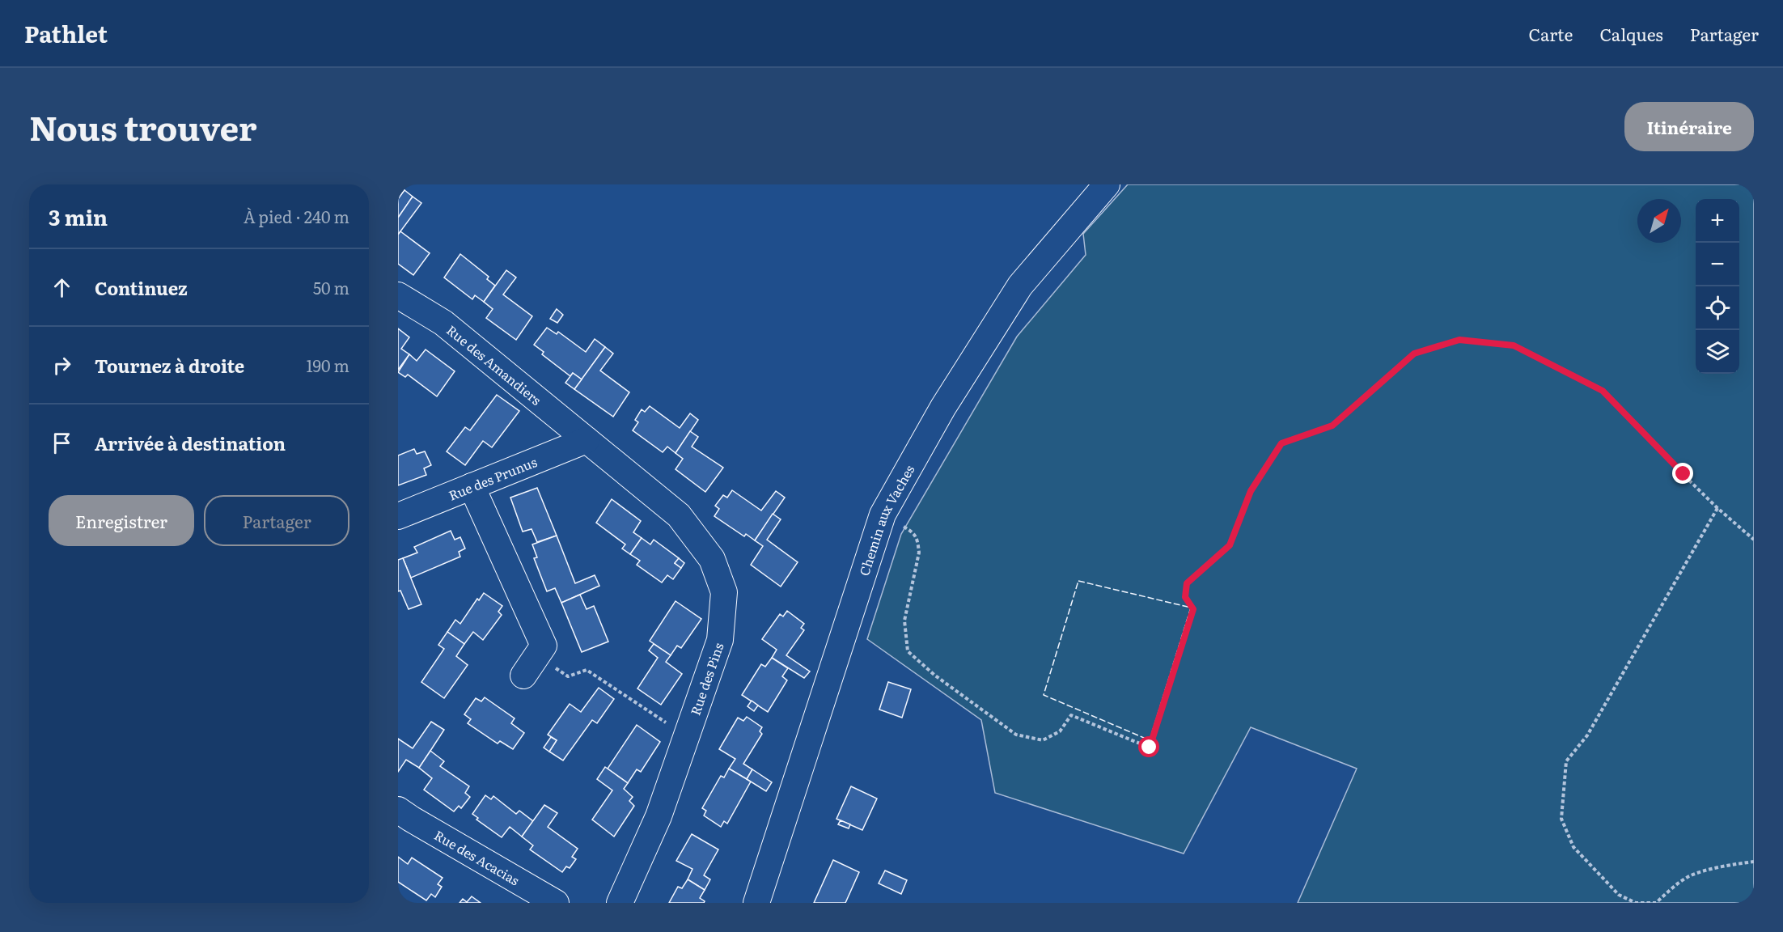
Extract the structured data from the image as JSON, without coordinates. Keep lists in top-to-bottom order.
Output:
{
  "streets": {
    "street": [
      "Rue des Amandiers",
      "Rue des Prunus",
      "Chemin aux Vaches",
      "Rue des Pins",
      "Rue des Acacias"
    ]
  },
  "crossings": [
    ["Rue des Amandiers", "Rue des Prunus"],
    ["Rue des Amandiers", "Rue des Pins"],
    ["Rue des Prunus", "Rue des Pins"]
  ],
  "north": "top right",
  "page": {
    "header": "Pathlet",
    "nav": ["Carte", "Calques", "Partager"],
    "title": "Nous trouver",
    "buttons": [
      "Itinéraire",
      ["Enregistrer", "Partager"]
    ],
    "heading": ["3 min", "À pied · 240 m"],
    "map_buttons": ["+", "−"],
    "list": [
      ["Continuez", "50 m"],
      ["Tournez à droite", "190 m"],
      "Arrivée à destination"
    ]
  }
}
